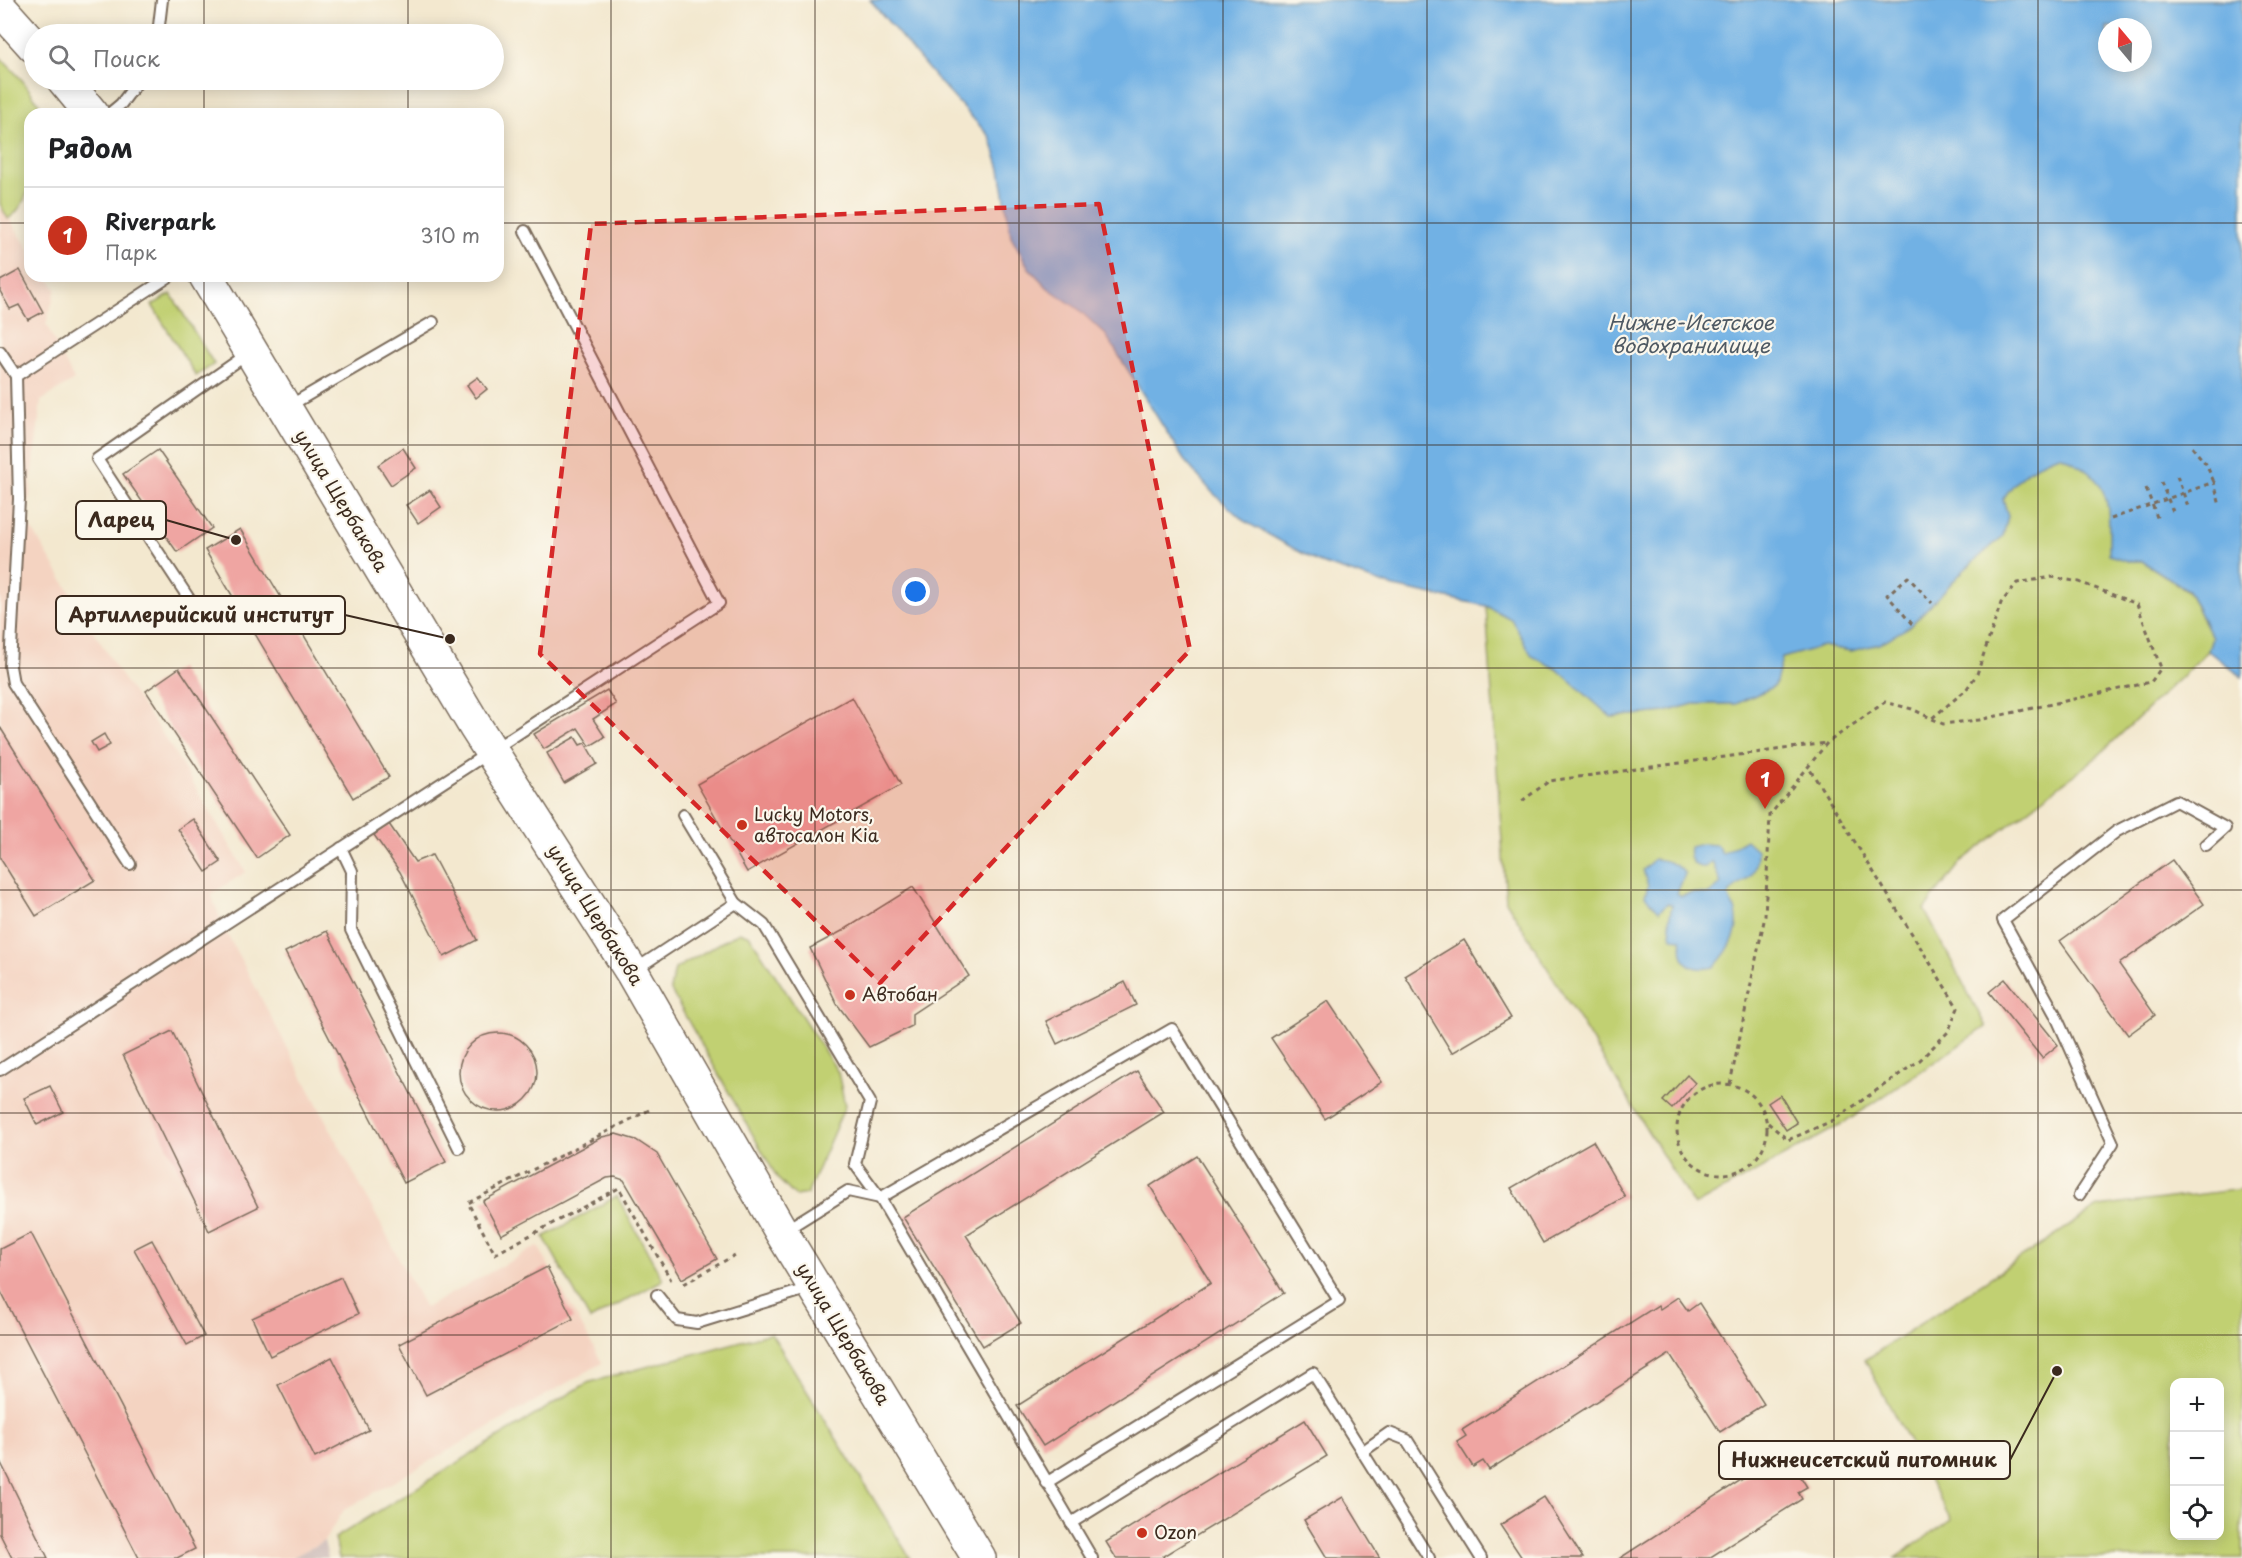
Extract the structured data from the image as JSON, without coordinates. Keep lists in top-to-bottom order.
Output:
{
  "streets": {
    "main road": ["улица Щербакова"]
  },
  "water": ["Нижне-Исетское водохранилище"],
  "places": [
    "Ларец",
    "Артиллерийский институт",
    "Lucky Motors, автосалон Kia",
    "Автобан",
    "Нижнеисетский питомник",
    "Ozon"
  ],
  "north": "top",
  "page": {
    "search": "Поиск",
    "heading": "Рядом",
    "list": [
      {
        "mark": "1",
        "name": "Riverpark",
        "note": "Парк",
        "value": "310 m"
      }
    ],
    "pins": "1",
    "map_buttons": ["+", "−"]
  }
}
